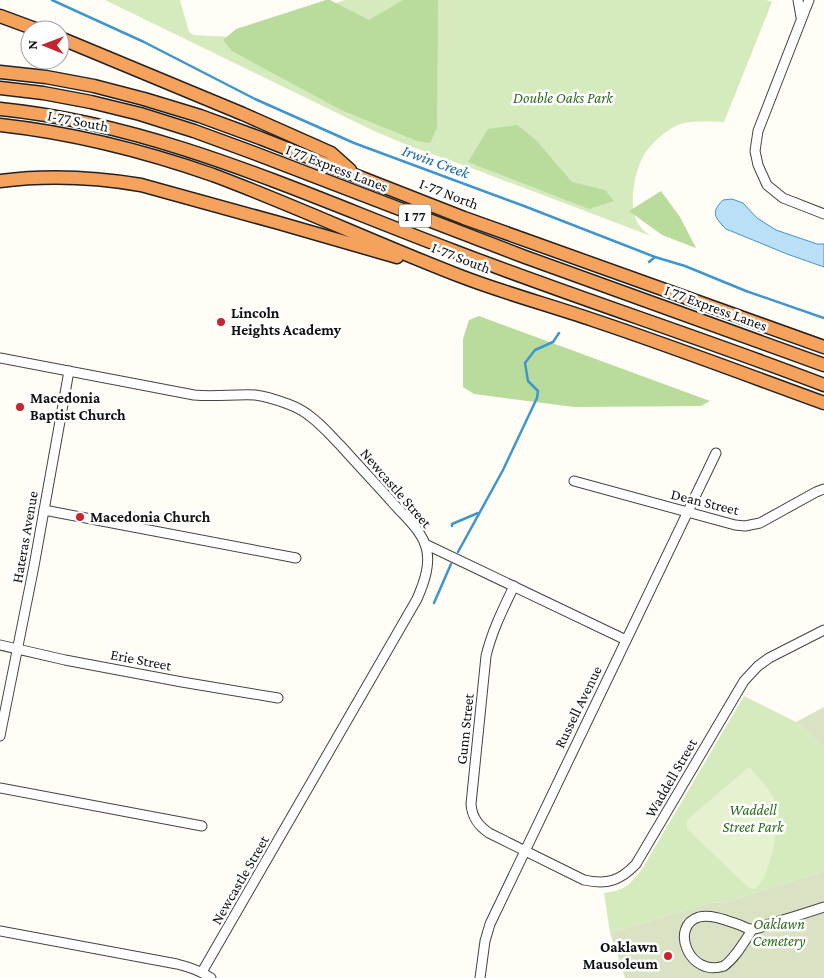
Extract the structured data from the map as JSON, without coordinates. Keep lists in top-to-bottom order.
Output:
{
  "streets": {
    "highway": [
      "I-77 South",
      "I 77 Express Lanes",
      "I-77 North",
      "I 77"
    ],
    "street": [
      "Newcastle Street",
      "Dean Street",
      "Hateras Avenue",
      "Erie Street",
      "Russell Avenue",
      "Gunn Street",
      "Waddell Street"
    ]
  },
  "crossings": [
    ["Newcastle Street", "Hateras Avenue"],
    ["Dean Street", "Russell Avenue"],
    ["Hateras Avenue", "Erie Street"],
    ["Russell Avenue", "Gunn Street"],
    ["Russell Avenue", "Waddell Street"],
    ["Gunn Street", "Waddell Street"]
  ],
  "water": ["Irwin Creek"],
  "parks": ["Double Oaks Park", "Waddell Street Park", "Oaklawn Cemetery"],
  "places": [
    "Lincoln Heights Academy",
    "Macedonia Baptist Church",
    "Macedonia Church",
    "Oaklawn Mausoleum"
  ],
  "north": "left"
}
